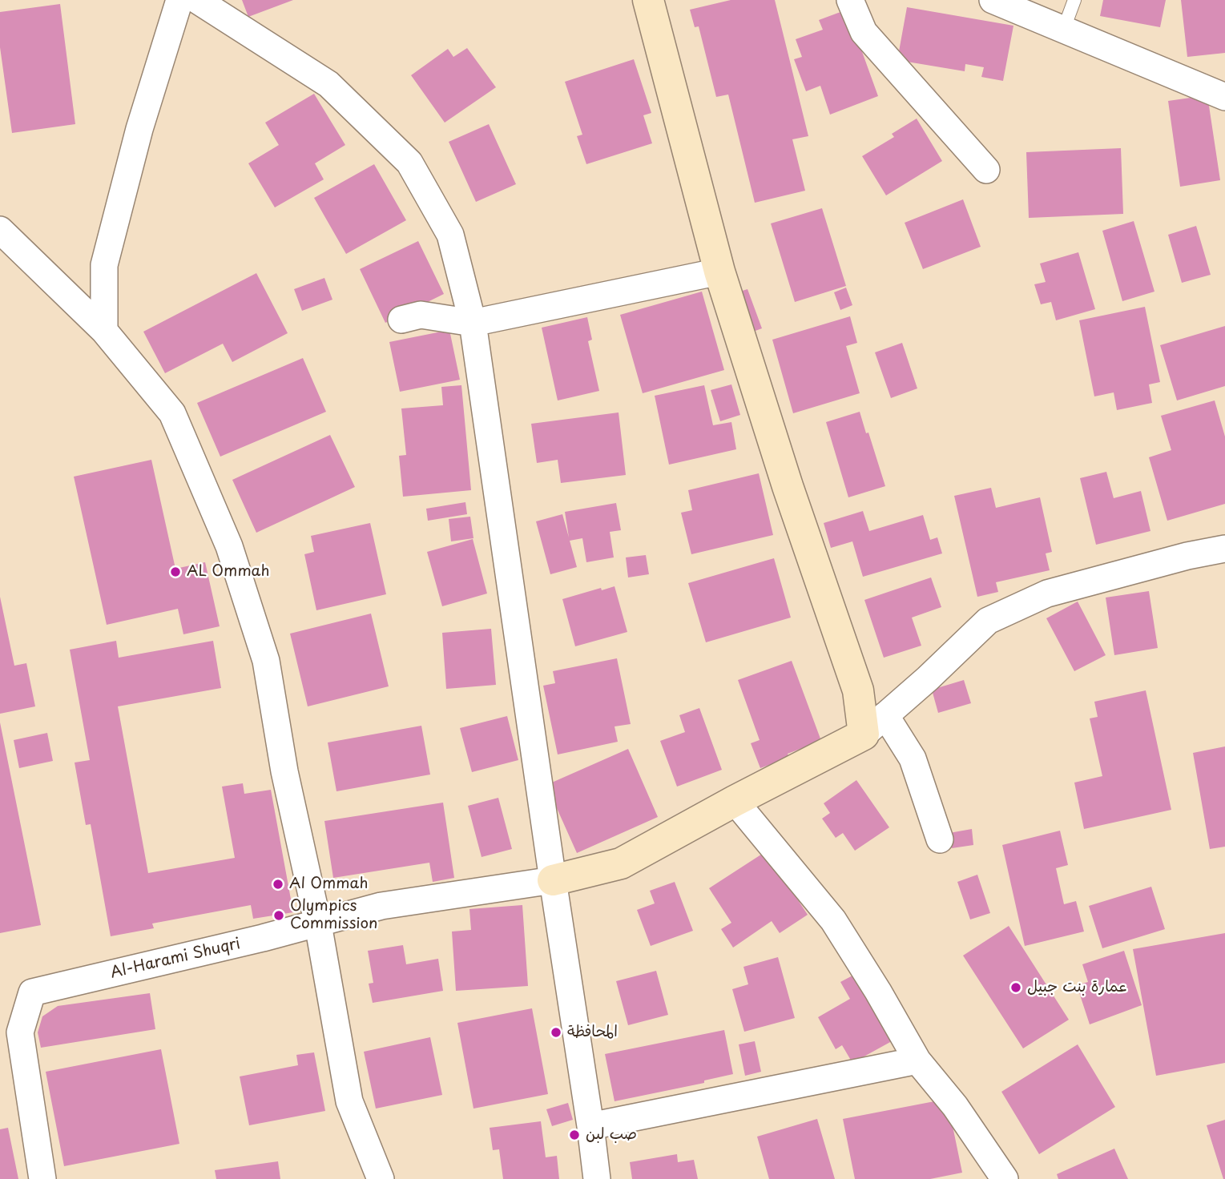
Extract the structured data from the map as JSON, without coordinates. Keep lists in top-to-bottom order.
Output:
{
  "streets": {
    "street": ["Al-Harami Shuqri"]
  },
  "places": [
    "AL Ommah",
    "Al Ommah",
    "Olympics Commission",
    "عمارة بنت جبيل",
    "المحافظة",
    "صب لبن"
  ]
}
